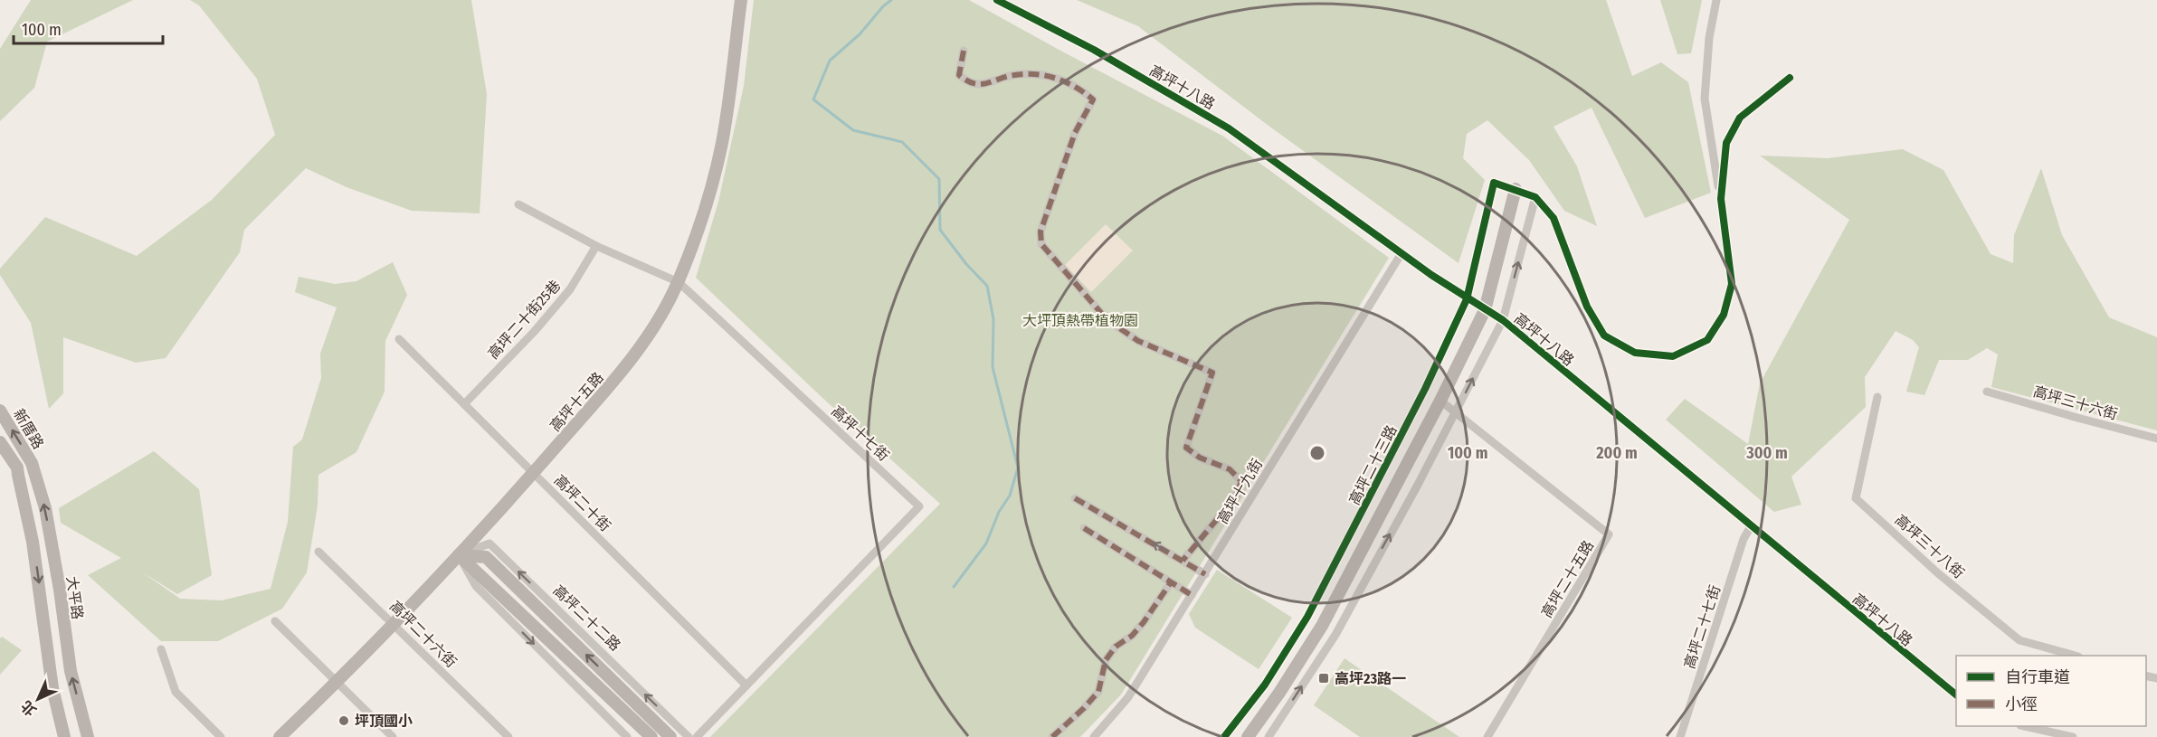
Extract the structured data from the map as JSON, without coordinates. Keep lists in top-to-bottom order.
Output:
{
  "streets": {
    "street": [
      "高坪十八路",
      "高坪二十街25巷",
      "高坪十五路",
      "高坪三十六街",
      "新厝路",
      "高坪十七街",
      "高坪二十三路",
      "高坪十九街",
      "高坪二十街",
      "高坪三十八街",
      "高坪二十五路",
      "大平路",
      "高坪二十二路",
      "高坪二十七街",
      "高坪二十六街"
    ]
  },
  "crossings": [
    ["高坪十八路", "高坪二十三路"],
    ["高坪十八路", "高坪十九街"],
    ["高坪十八路", "高坪二十七街"],
    ["高坪二十街25巷", "高坪十七街"],
    ["高坪二十街25巷", "高坪二十街"],
    ["高坪十五路", "高坪十七街"],
    ["高坪十五路", "高坪二十街"],
    ["高坪十五路", "高坪二十二路"],
    ["高坪十五路", "高坪二十六街"],
    ["新厝路", "大平路"],
    ["高坪十七街", "高坪二十街"],
    ["高坪二十三路", "高坪二十五路"]
  ],
  "one_way": ["大平路"],
  "parks": ["大坪頂熱帶植物園"],
  "places": {
    "transit": ["高坪23路一"],
    "other": ["坪頂國小"]
  },
  "legend": ["自行車道", "小徑"],
  "scale_bar": "100 m",
  "north": "bottom left",
  "rings": ["100 m", "200 m", "300 m"]
}
